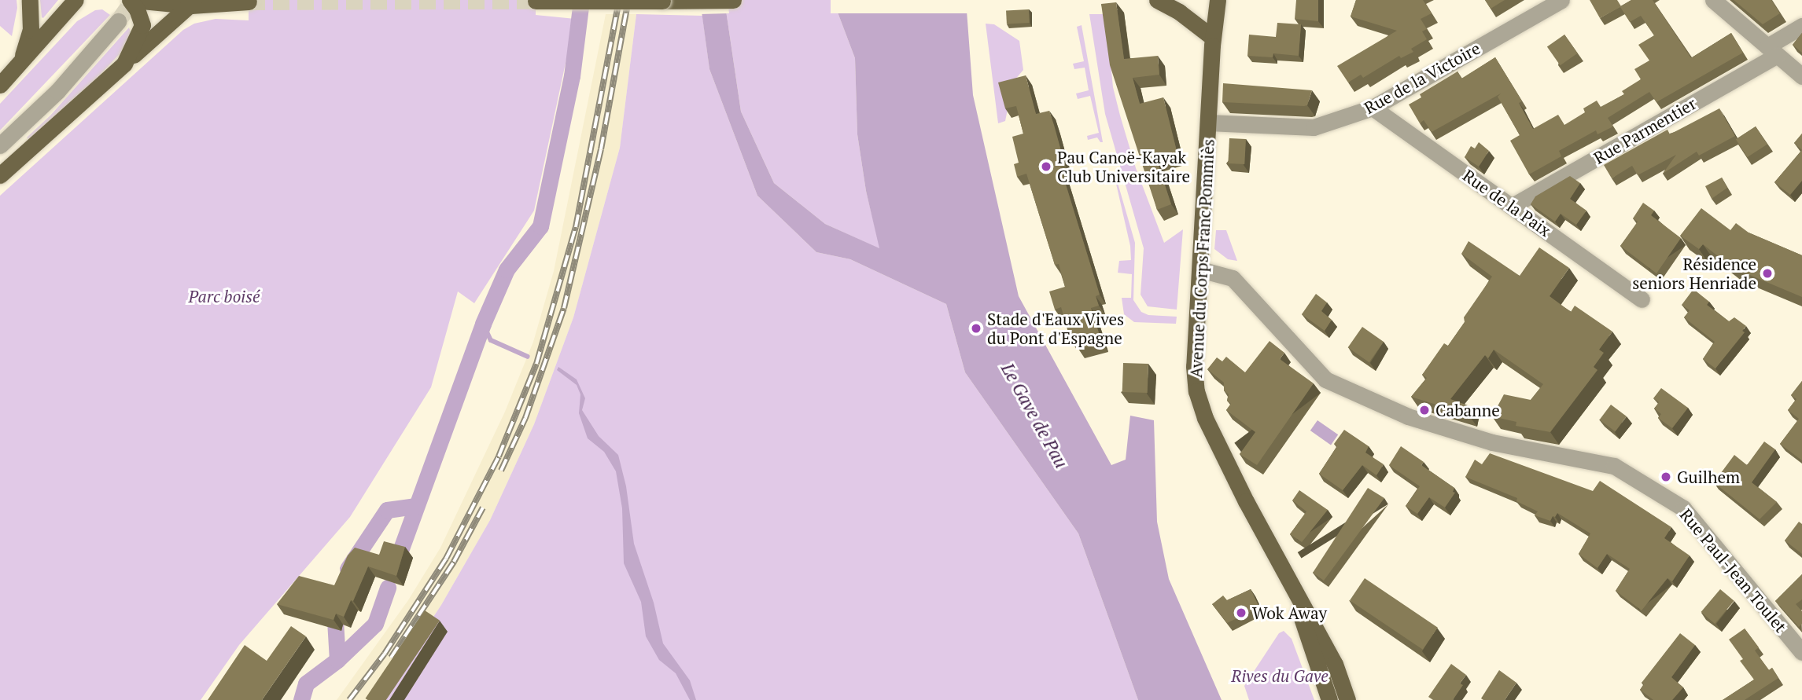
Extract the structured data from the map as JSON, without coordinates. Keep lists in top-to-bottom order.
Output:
{
  "streets": {
    "main road": ["Avenue du Corps Franc Pommiès"],
    "street": [
      "Rue de la Victoire",
      "Rue Parmentier",
      "Rue de la Paix",
      "Rue Paul-Jean Toulet"
    ]
  },
  "crossings": [
    ["Rue de la Victoire", "Rue de la Paix"],
    ["Rue de la Victoire", "Avenue du Corps Franc Pommiès"],
    ["Rue Parmentier", "Rue de la Paix"],
    ["Avenue du Corps Franc Pommiès", "Rue Paul-Jean Toulet"]
  ],
  "water": ["Le Gave de Pau"],
  "parks": ["Parc boisé", "Rives du Gave"],
  "places": [
    "Pau Canoë-Kayak Club Universitaire",
    "Résidence seniors Henriade",
    "Stade d'Eaux Vives du Pont d'Espagne",
    "Cabanne",
    "Guilhem",
    "Wok Away"
  ]
}
